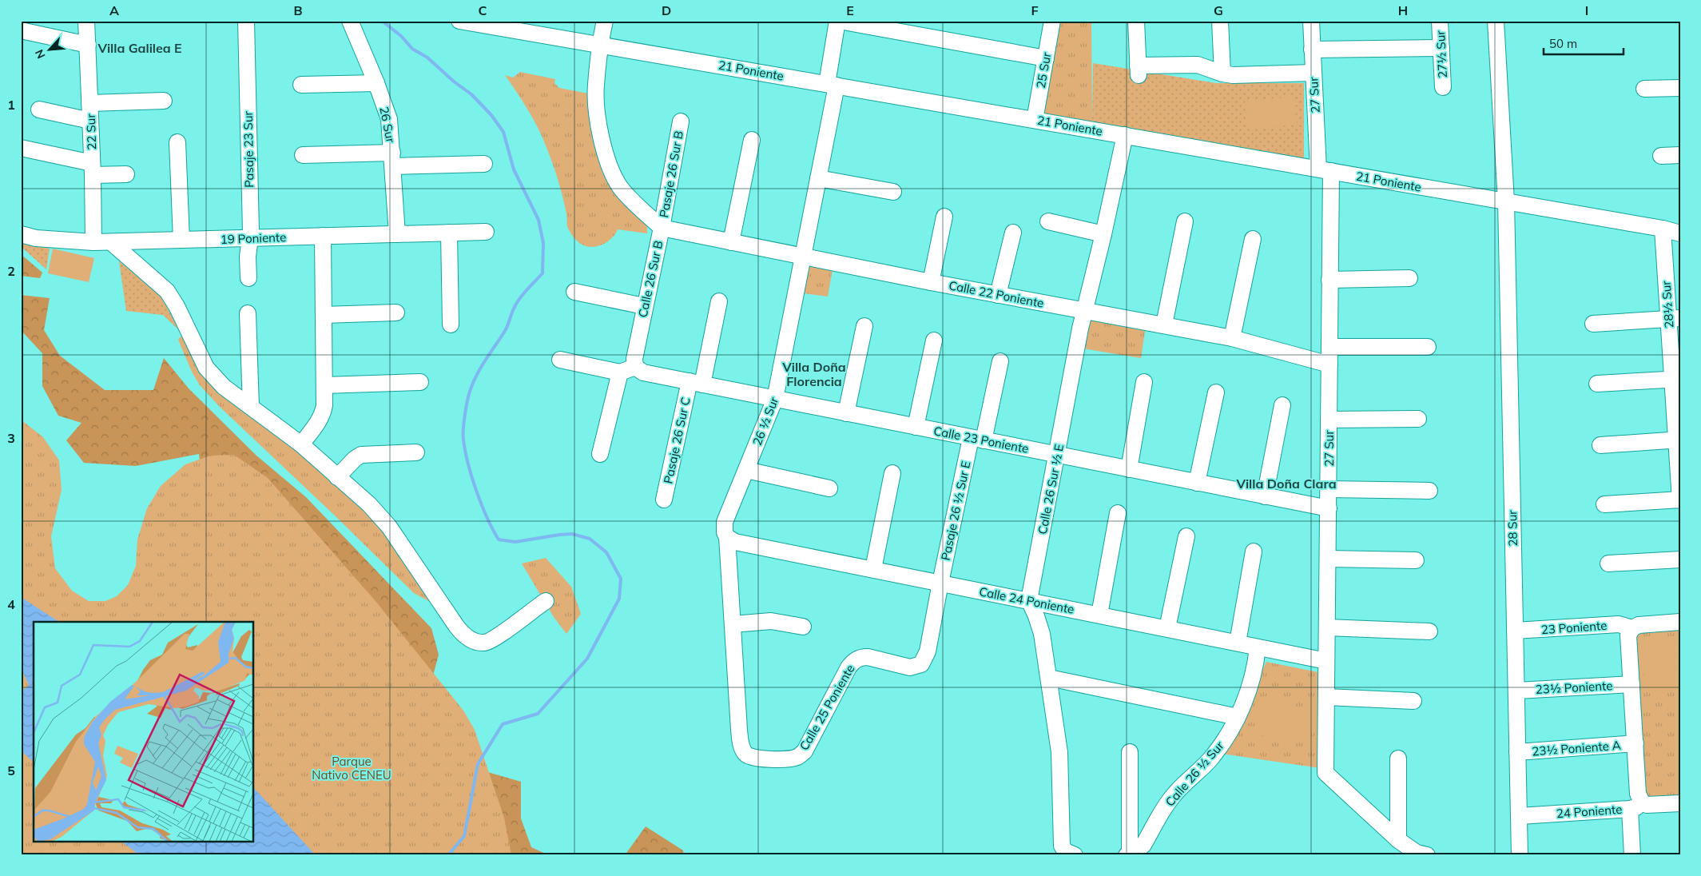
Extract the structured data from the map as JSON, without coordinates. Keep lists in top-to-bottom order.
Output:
{
  "streets": {
    "street": [
      "27½ Sur",
      "21 Poniente",
      "25 Sur",
      "27 Sur",
      "26 Sur",
      "22 Sur",
      "Pasaje 23 Sur",
      "Pasaje 26 Sur B",
      "19 Poniente",
      "Calle 26 Sur B",
      "Calle 22 Poniente",
      "28½ Sur",
      "26 ½ Sur",
      "Calle 23 Poniente",
      "Pasaje 26 Sur C",
      "Calle 26 Sur ½ E",
      "Pasaje 26 ½ Sur E",
      "28 Sur",
      "Calle 24 Poniente",
      "23 Poniente",
      "23½ Poniente",
      "Calle 25 Poniente",
      "23½ Poniente A",
      "Calle 26 ½ Sur",
      "24 Poniente"
    ]
  },
  "crossings": [
    ["21 Poniente", "25 Sur"],
    ["21 Poniente", "27 Sur"],
    ["21 Poniente", "Calle 26 Sur B"],
    ["21 Poniente", "28½ Sur"],
    ["21 Poniente", "26 ½ Sur"],
    ["21 Poniente", "Calle 26 Sur ½ E"],
    ["21 Poniente", "28 Sur"],
    ["27 Sur", "Calle 22 Poniente"],
    ["27 Sur", "Calle 23 Poniente"],
    ["27 Sur", "Calle 24 Poniente"],
    ["26 Sur", "19 Poniente"],
    ["22 Sur", "19 Poniente"],
    ["Pasaje 23 Sur", "19 Poniente"],
    ["Pasaje 26 Sur B", "Calle 26 Sur B"],
    ["Pasaje 26 Sur B", "Calle 22 Poniente"],
    ["Calle 26 Sur B", "Calle 22 Poniente"],
    ["Calle 26 Sur B", "Calle 23 Poniente"],
    ["Calle 22 Poniente", "26 ½ Sur"],
    ["Calle 22 Poniente", "Calle 26 Sur ½ E"],
    ["26 ½ Sur", "Calle 23 Poniente"],
    ["26 ½ Sur", "Calle 24 Poniente"],
    ["26 ½ Sur", "Calle 25 Poniente"],
    ["Calle 23 Poniente", "Pasaje 26 Sur C"],
    ["Calle 23 Poniente", "Calle 26 Sur ½ E"],
    ["Calle 23 Poniente", "Pasaje 26 ½ Sur E"],
    ["Calle 26 Sur ½ E", "Calle 24 Poniente"],
    ["Pasaje 26 ½ Sur E", "Calle 24 Poniente"],
    ["Pasaje 26 ½ Sur E", "Calle 25 Poniente"],
    ["28 Sur", "23 Poniente"],
    ["28 Sur", "23½ Poniente"],
    ["28 Sur", "23½ Poniente A"],
    ["28 Sur", "24 Poniente"],
    ["Calle 24 Poniente", "Calle 26 ½ Sur"]
  ],
  "districts": ["Villa Galilea E", "Villa Doña Florencia", "Villa Doña Clara"],
  "parks": ["Parque Nativo CENEU"],
  "scale_bar": "50 m",
  "north": "bottom left",
  "grid": {
    "columns": [
      "A",
      "B",
      "C",
      "D",
      "E",
      "F",
      "G",
      "H",
      "I"
    ],
    "rows": [
      "1",
      "2",
      "3",
      "4",
      "5"
    ]
  }
}
